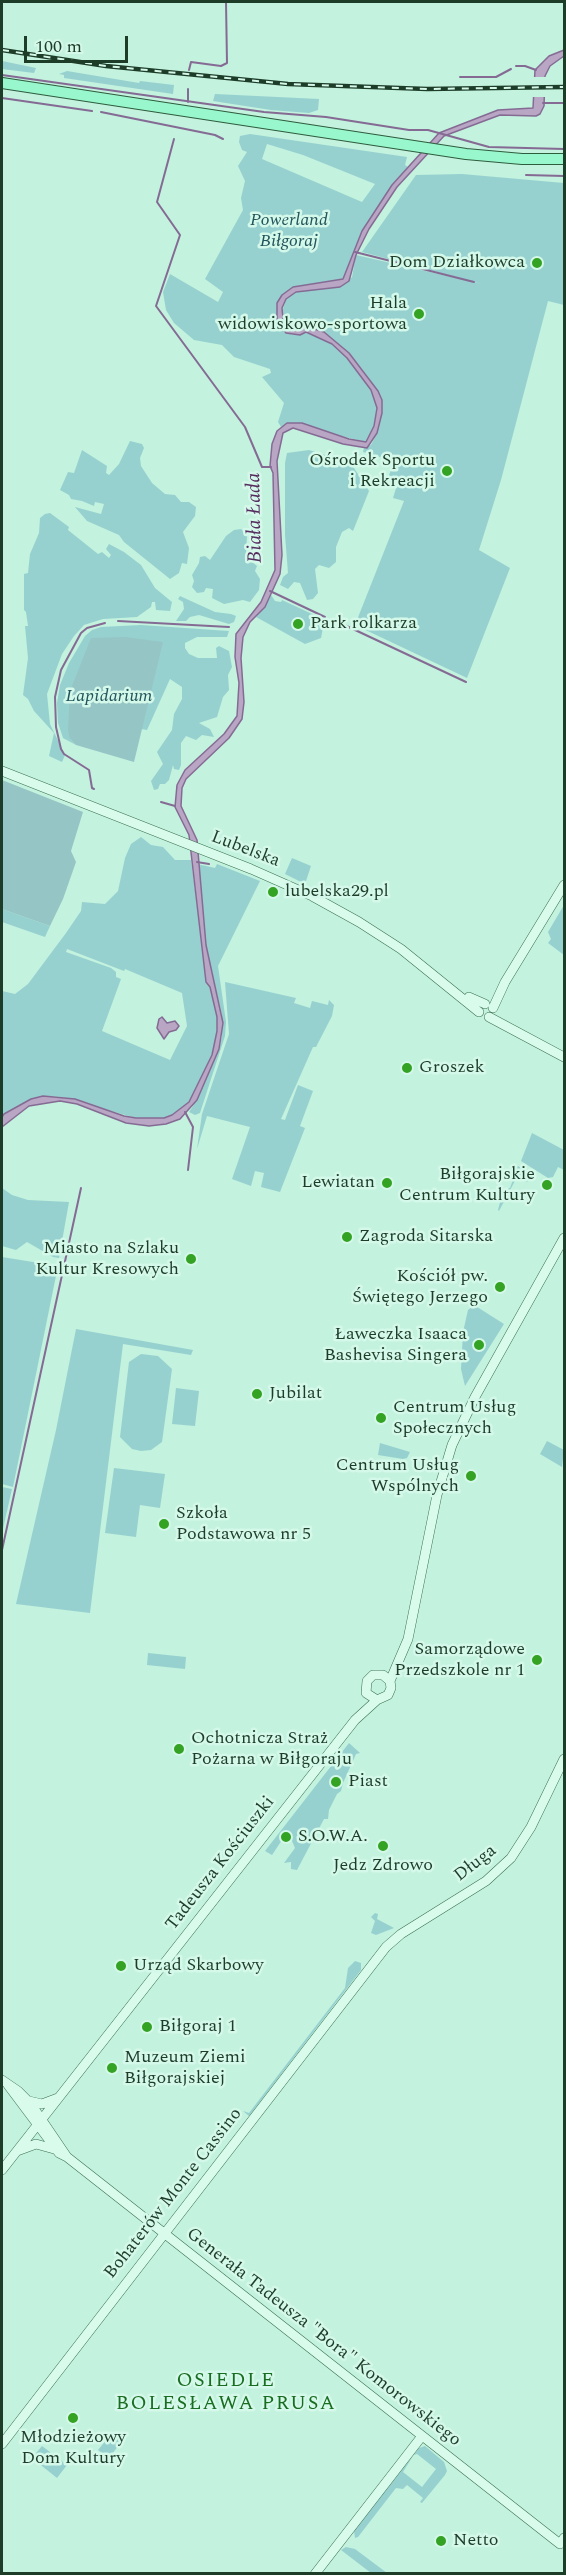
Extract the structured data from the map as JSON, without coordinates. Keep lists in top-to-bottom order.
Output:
{
  "streets": {
    "street": [
      "Lubelska",
      "Tadeusza Kościuszki",
      "Długa",
      "Bohaterów Monte Cassino",
      "Generała Tadeusza \"Bora\" Komorowskiego"
    ]
  },
  "crossings": [
    ["Tadeusza Kościuszki", "Generała Tadeusza \"Bora\" Komorowskiego"],
    ["Długa", "Bohaterów Monte Cassino"],
    ["Bohaterów Monte Cassino", "Generała Tadeusza \"Bora\" Komorowskiego"]
  ],
  "districts": ["OSIEDLE BOLESŁAWA PRUSA"],
  "water": ["Biała Łada"],
  "parks": ["Powerland Biłgoraj", "Lapidarium"],
  "places": [
    "Dom Działkowca",
    "Hala widowiskowo-sportowa",
    "Ośrodek Sportu i Rekreacji",
    "Park rolkarza",
    "lubelska29.pl",
    "Groszek",
    "Lewiatan",
    "Biłgorajskie Centrum Kultury",
    "Zagroda Sitarska",
    "Miasto na Szlaku Kultur Kresowych",
    "Kościół pw. Świętego Jerzego",
    "Ławeczka Isaaca Bashevisa Singera",
    "Jubilat",
    "Centrum Usług Społecznych",
    "Centrum Usług Wspólnych",
    "Szkoła Podstawowa nr 5",
    "Samorządowe Przedszkole nr 1",
    "Ochotnicza Straż Pożarna w Biłgoraju",
    "Piast",
    "S.O.W.A.",
    "Jedz Zdrowo",
    "Urząd Skarbowy",
    "Biłgoraj 1",
    "Muzeum Ziemi Biłgorajskiej",
    "Młodzieżowy Dom Kultury",
    "Netto"
  ],
  "scale_bar": "100 m"
}
